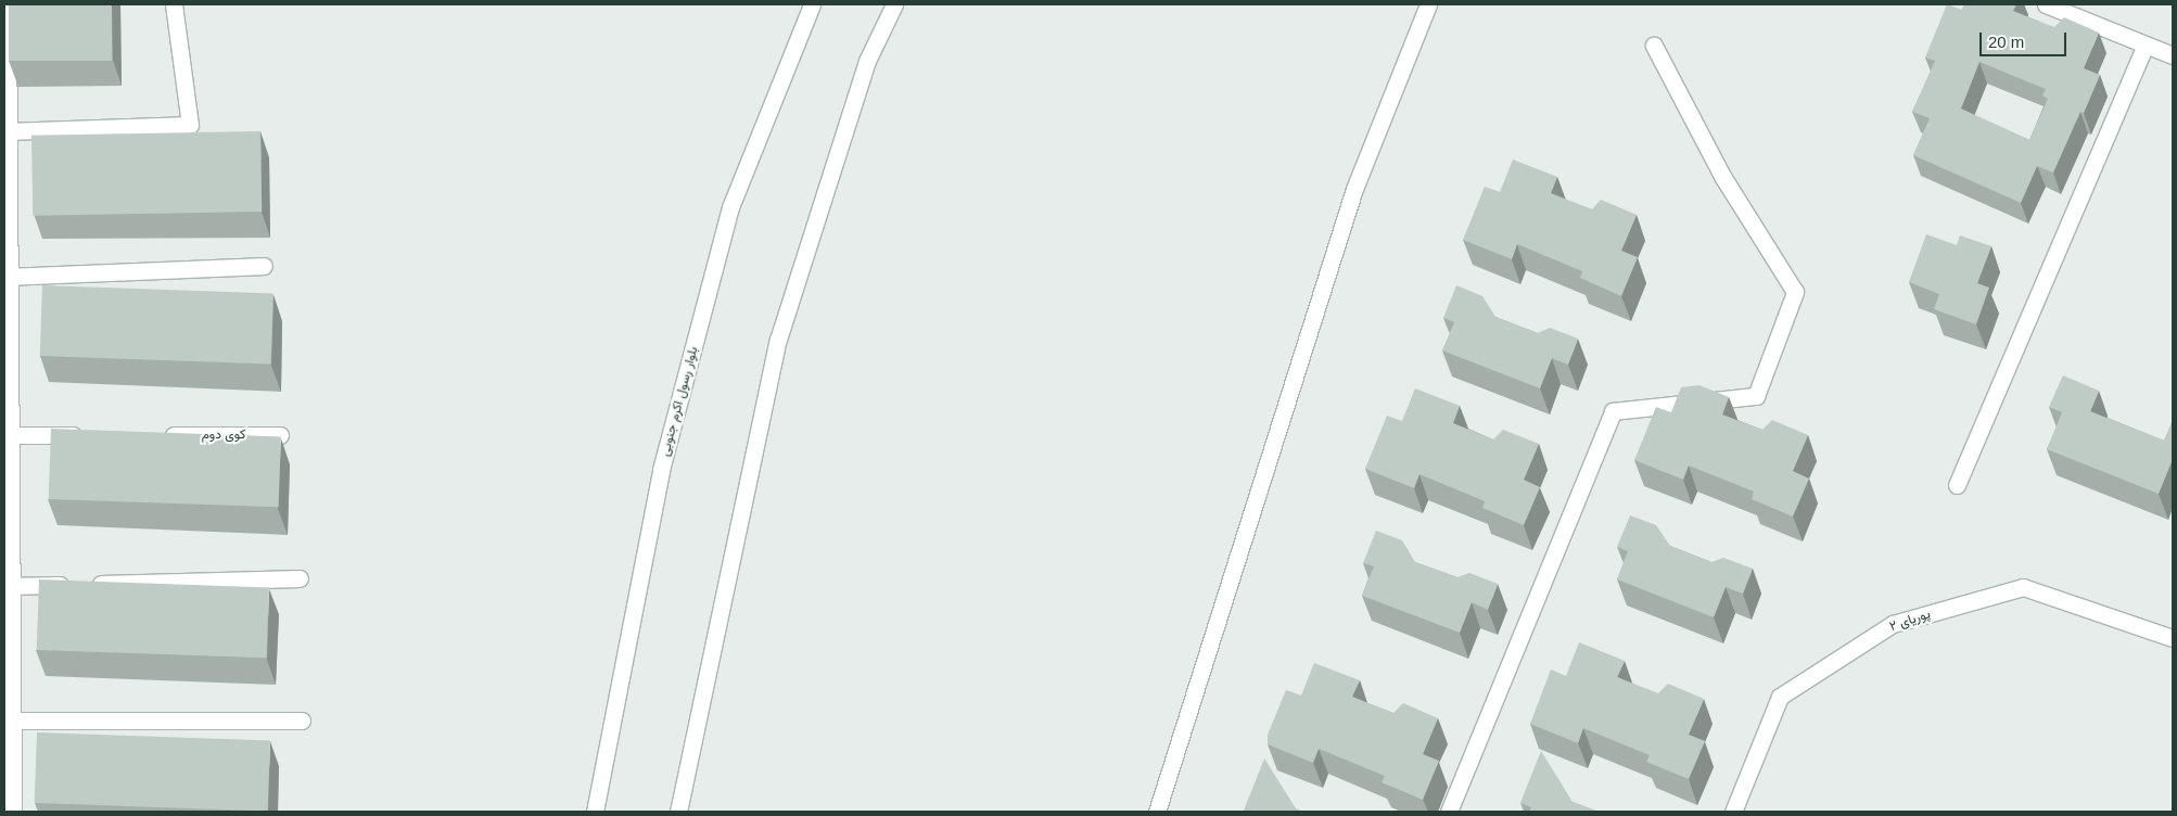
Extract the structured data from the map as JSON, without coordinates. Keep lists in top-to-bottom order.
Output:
{
  "streets": {
    "street": ["بلوار رسول اکرم جنوبی", "کوی دوم", "پوریای ۲"]
  },
  "scale_bar": "20 m"
}
